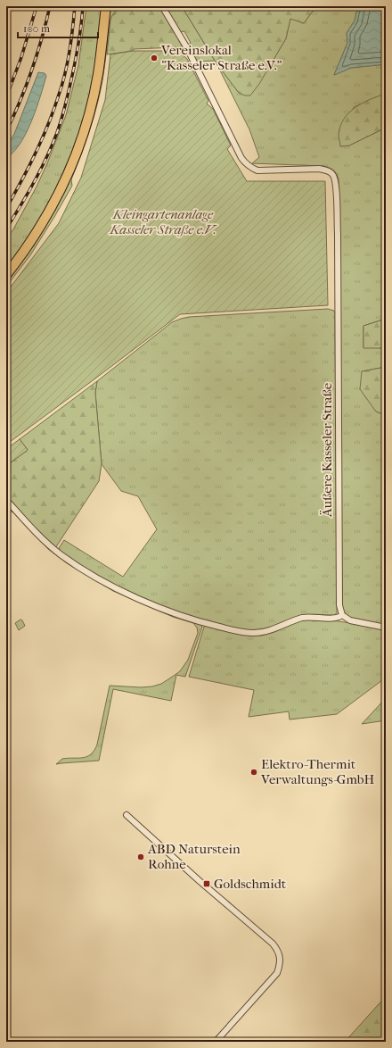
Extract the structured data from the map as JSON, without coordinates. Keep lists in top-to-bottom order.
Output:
{
  "streets": {
    "street": ["Äußere Kasseler Straße"]
  },
  "parks": ["Kleingartenanlage Kasseler Straße e.V."],
  "places": {
    "other": ["Vereinslokal \"Kasseler Straße e.V.\"", "Elektro-Thermit Verwaltungs-GmbH", "ABD Naturstein Rohne"],
    "transit": ["Goldschmidt"]
  },
  "scale_bar": "100 m"
}
